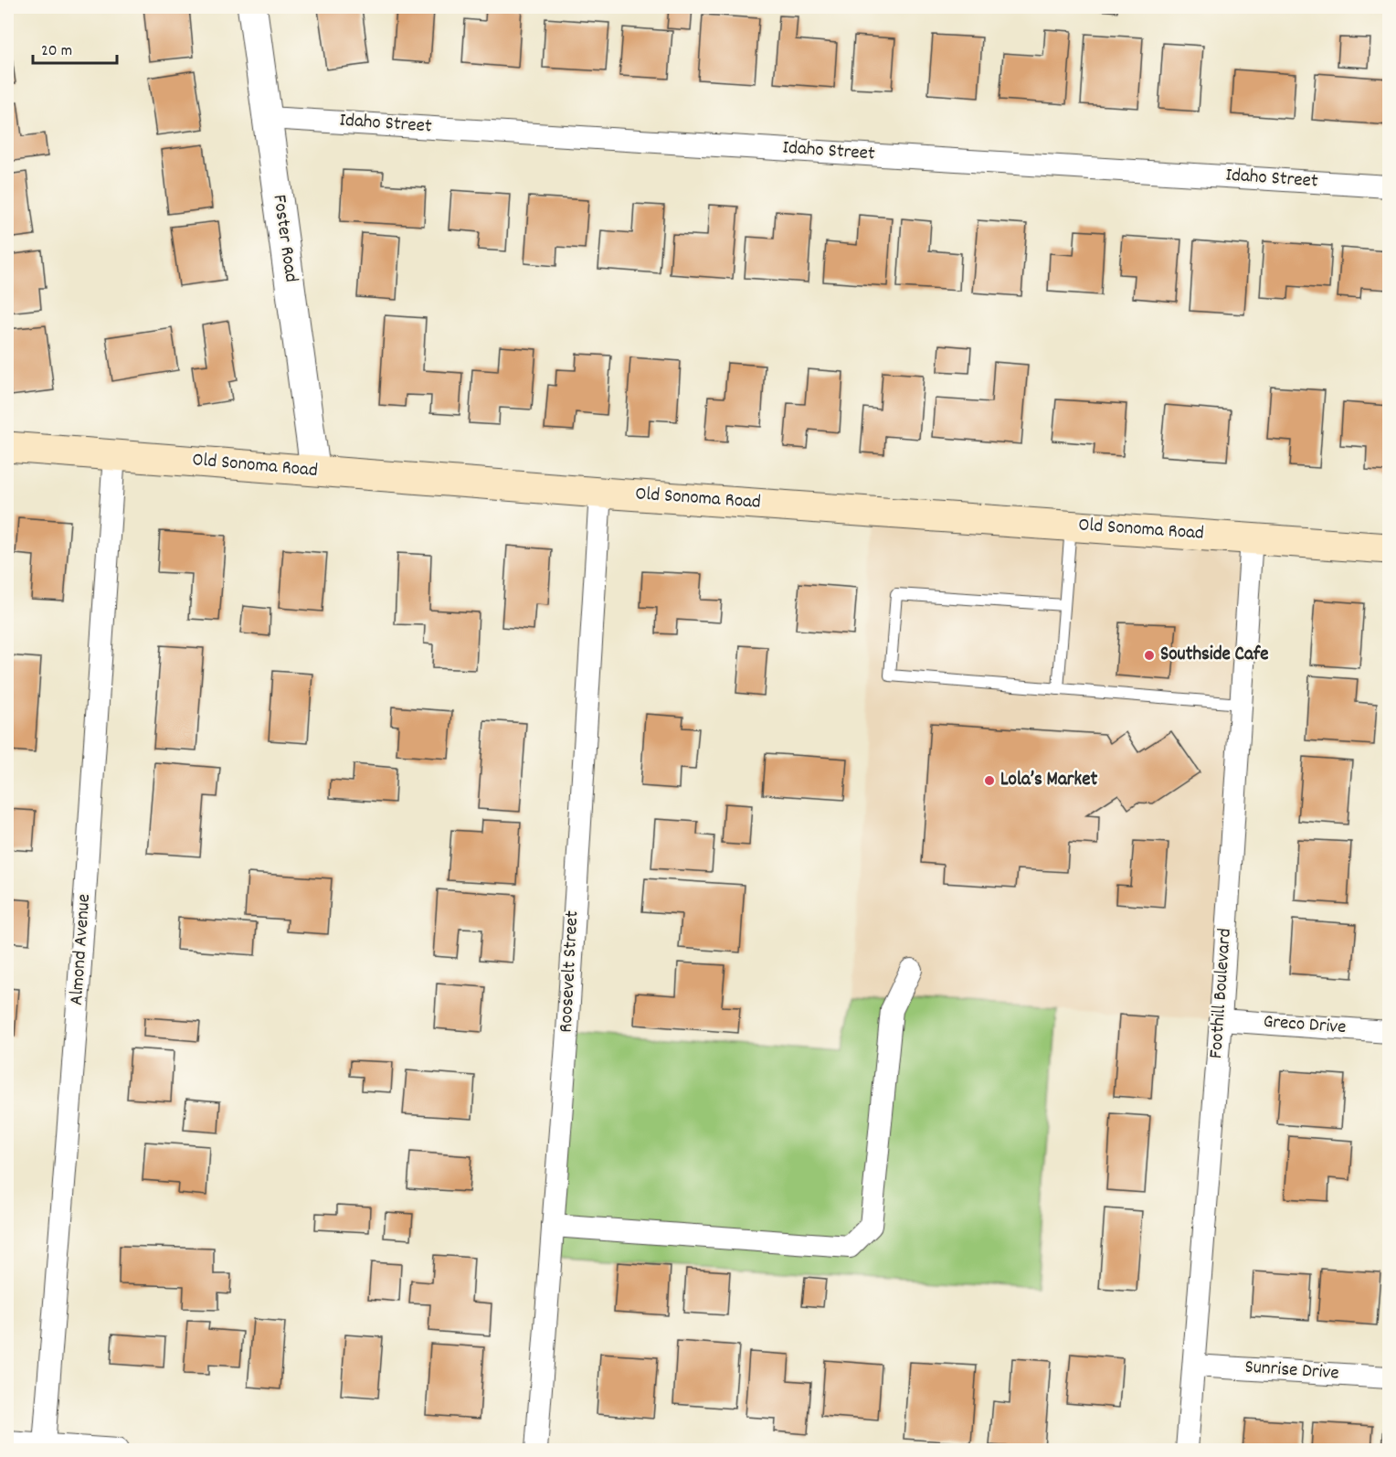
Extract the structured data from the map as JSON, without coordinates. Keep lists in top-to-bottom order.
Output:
{
  "streets": {
    "main road": ["Old Sonoma Road"],
    "street": [
      "Idaho Street",
      "Foster Road",
      "Almond Avenue",
      "Roosevelt Street",
      "Foothill Boulevard",
      "Greco Drive",
      "Sunrise Drive"
    ]
  },
  "crossings": [
    ["Idaho Street", "Foster Road"],
    ["Foster Road", "Old Sonoma Road"],
    ["Old Sonoma Road", "Almond Avenue"],
    ["Old Sonoma Road", "Roosevelt Street"],
    ["Old Sonoma Road", "Foothill Boulevard"],
    ["Foothill Boulevard", "Greco Drive"],
    ["Foothill Boulevard", "Sunrise Drive"]
  ],
  "places": ["Southside Cafe", "Lola’s Market"],
  "scale_bar": "20 m"
}
